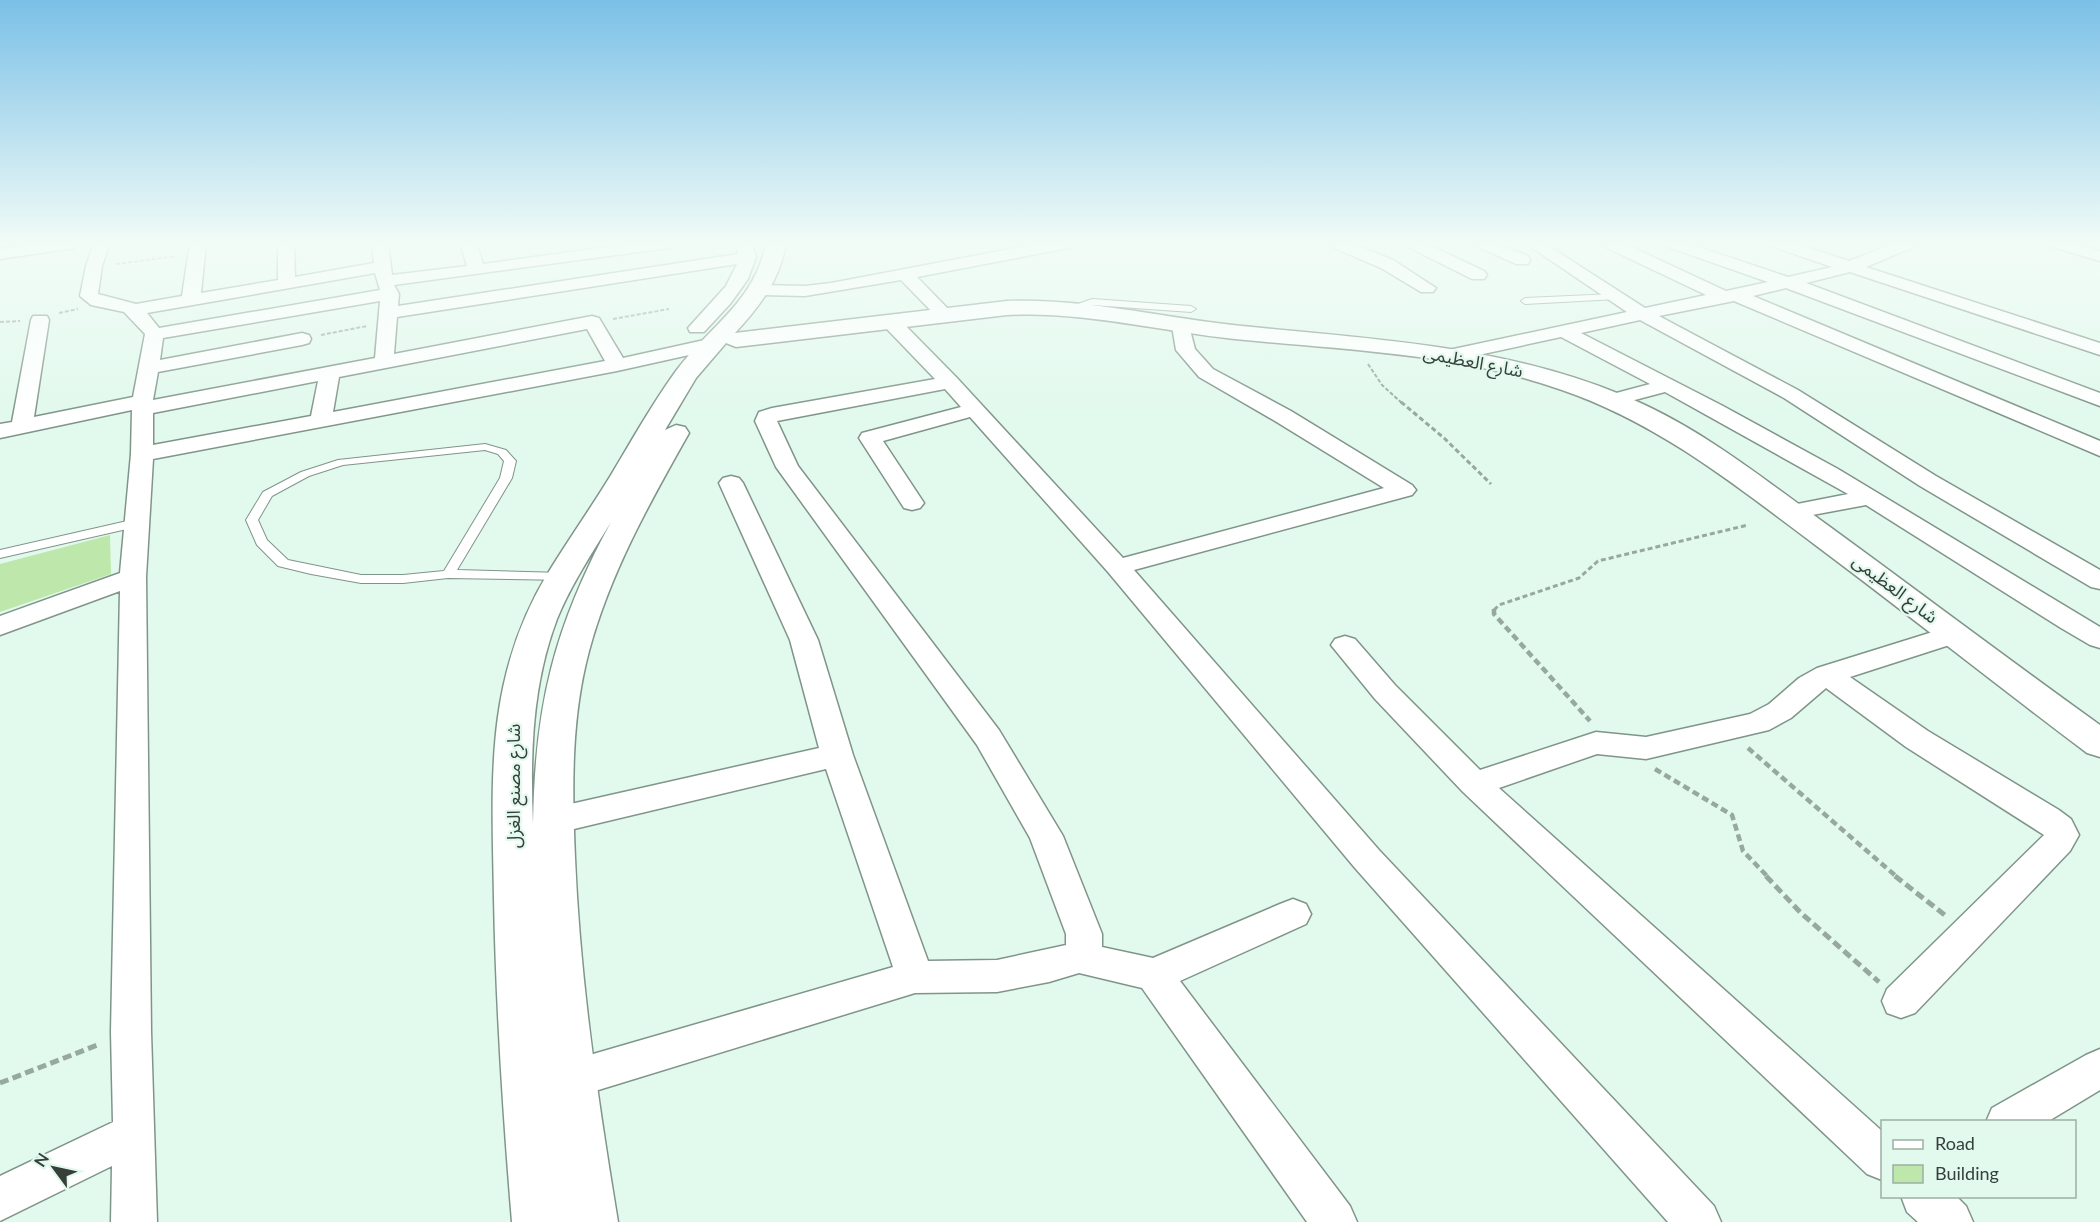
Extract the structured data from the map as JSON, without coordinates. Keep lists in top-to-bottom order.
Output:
{
  "streets": {
    "street": ["شارع العظيمى", "شارع مصنع الغزل"]
  },
  "legend": ["Road", "Building"],
  "north": "top left"
}
